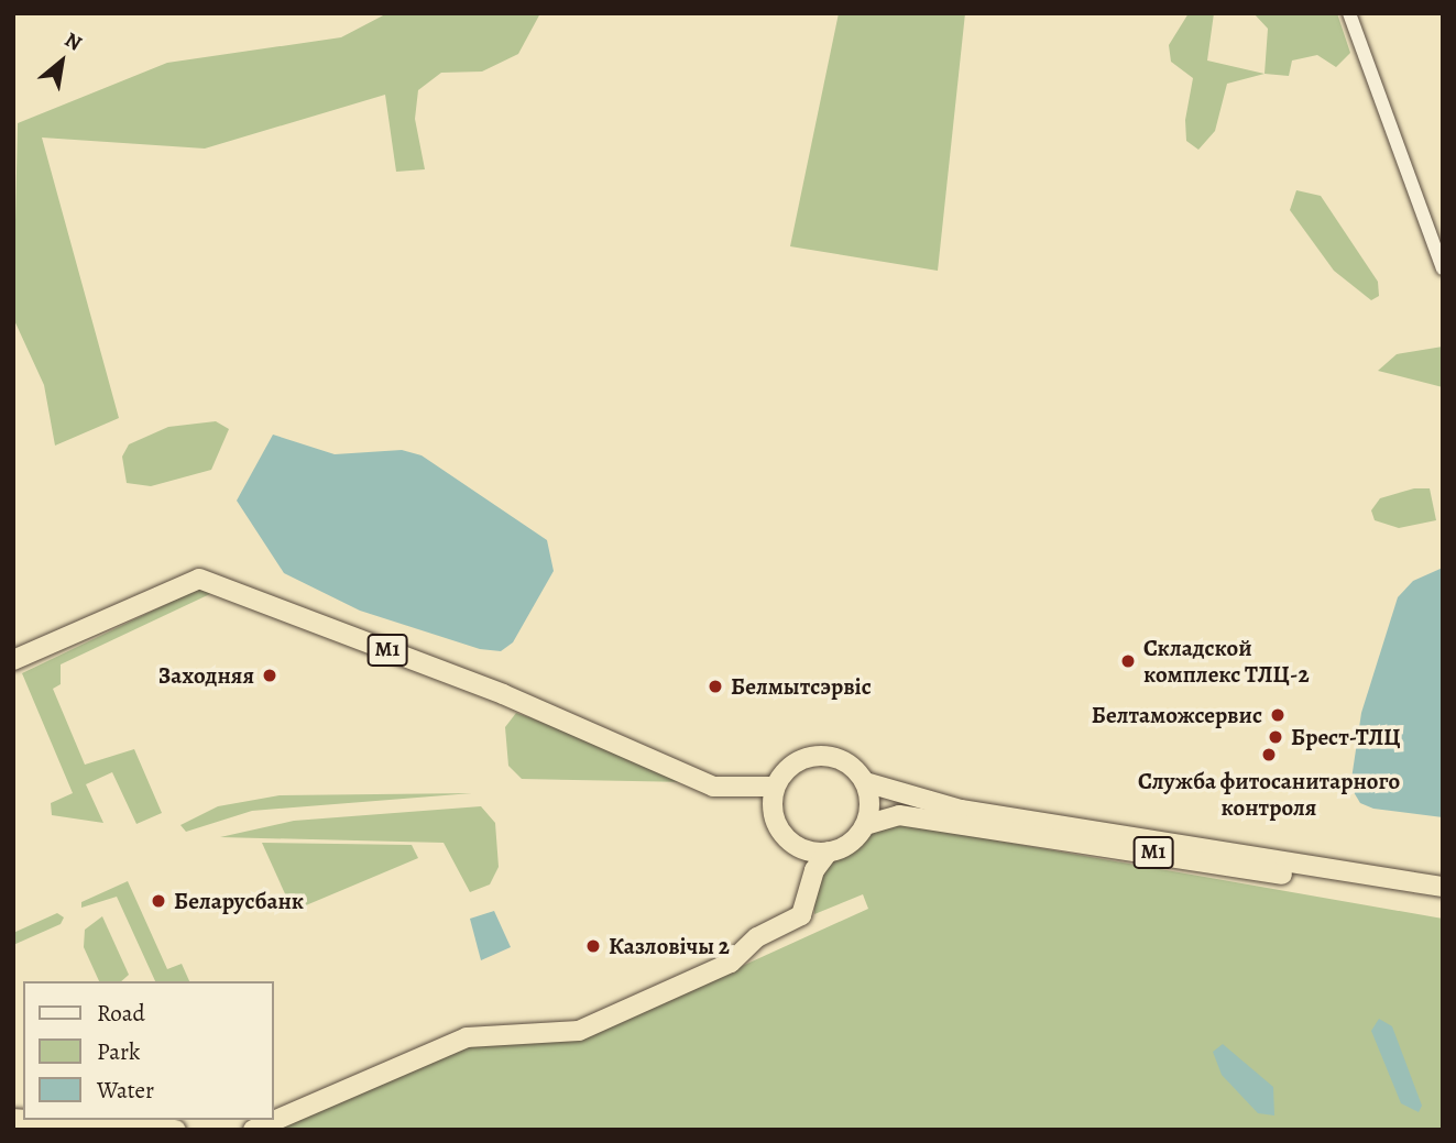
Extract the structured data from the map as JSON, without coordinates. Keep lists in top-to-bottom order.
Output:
{
  "streets": {
    "highway": ["М1"]
  },
  "places": [
    "Складской комплекс ТЛЦ-2",
    "Заходняя",
    "Белмытсэрвіс",
    "Белтаможсервис",
    "Брест-ТЛЦ",
    "Служба фитосанитарного контроля",
    "Беларусбанк",
    "Казловічы 2"
  ],
  "legend": ["Road", "Park", "Water"],
  "north": "top right"
}
